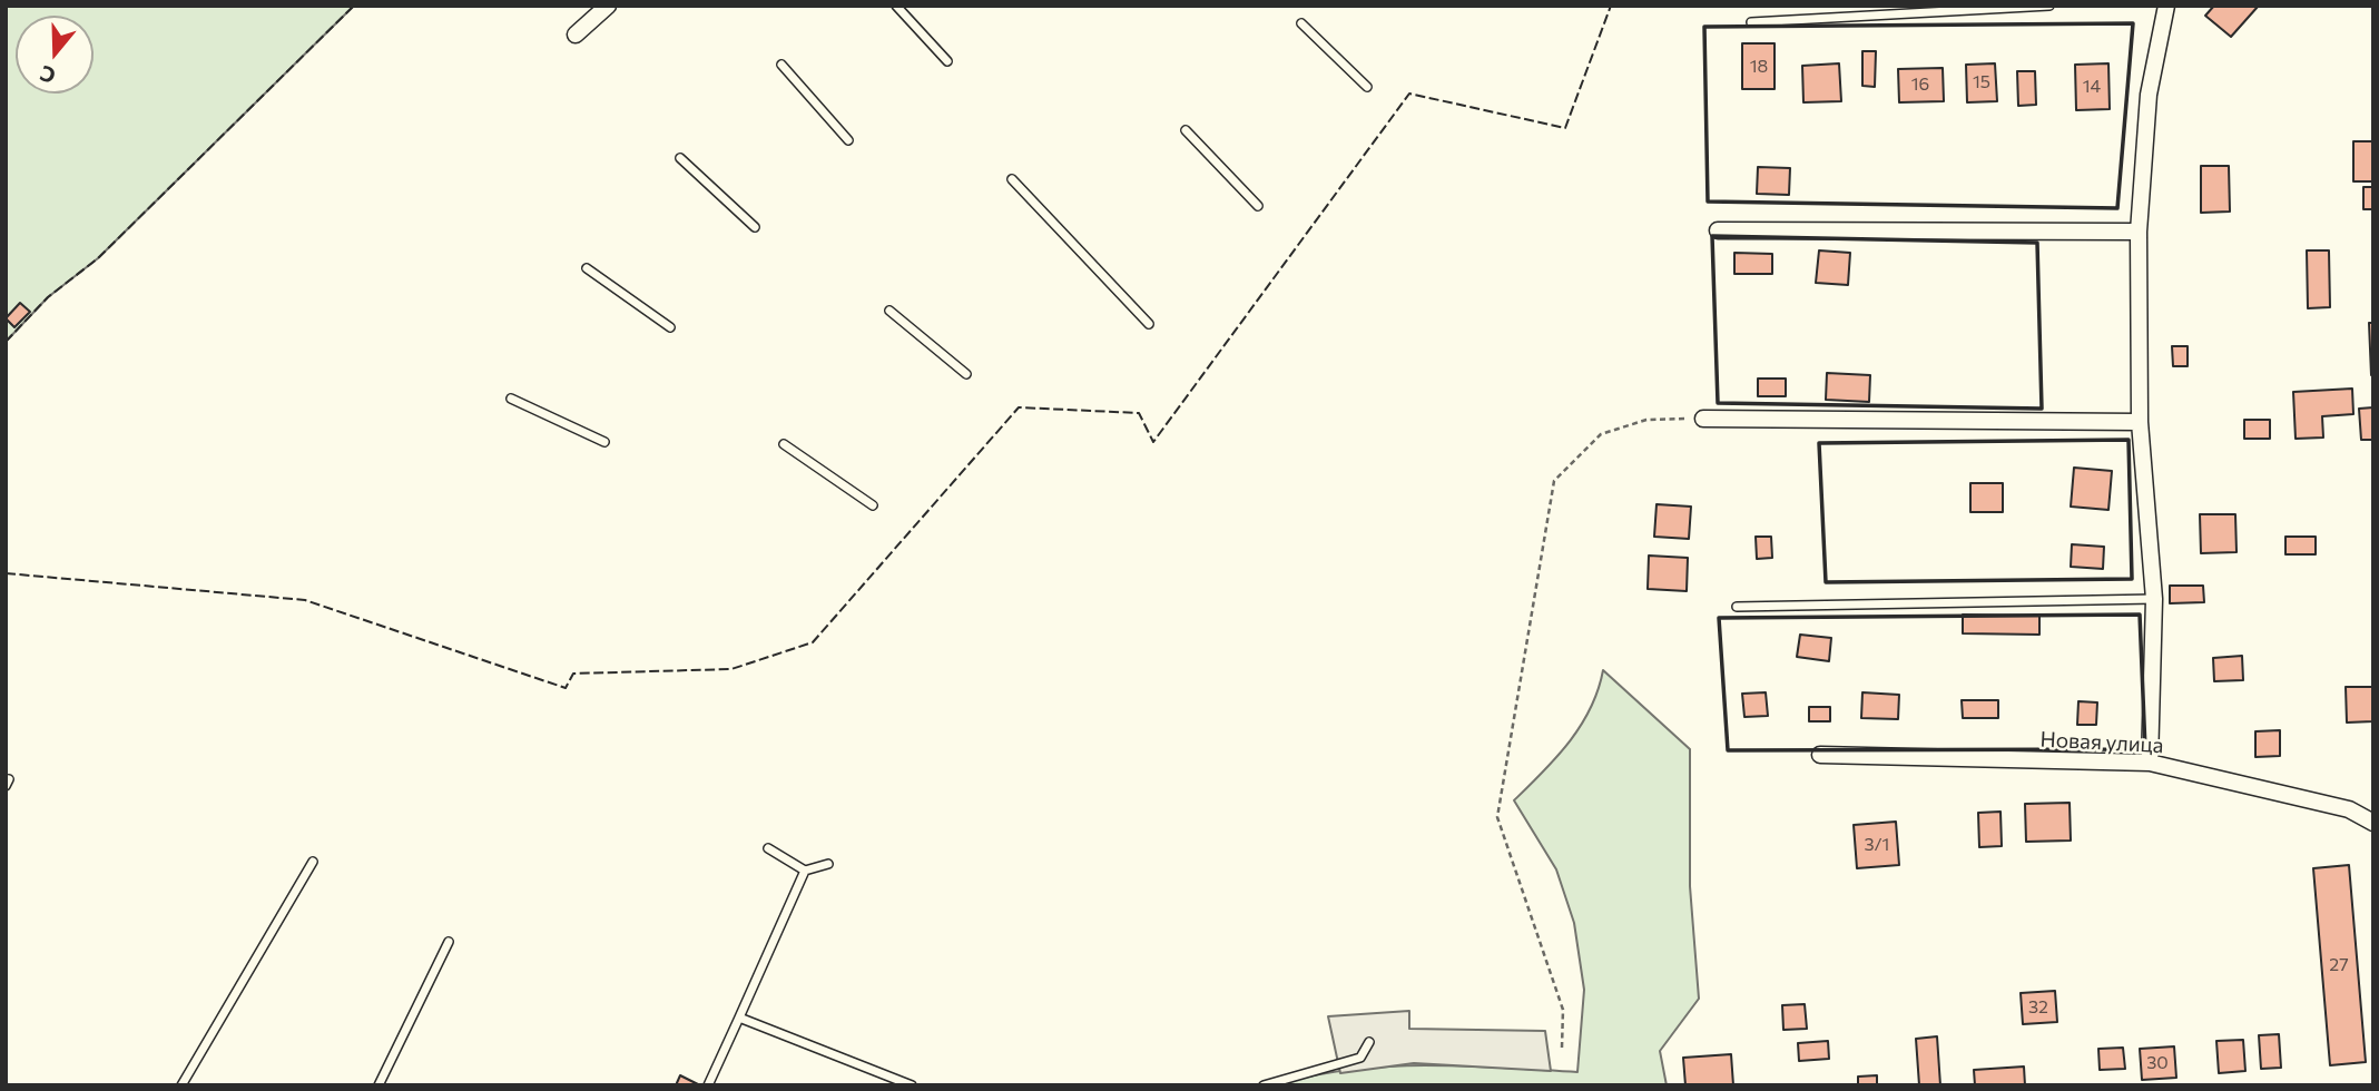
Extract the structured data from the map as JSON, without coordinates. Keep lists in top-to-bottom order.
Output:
{
  "streets": {
    "street": ["Новая улица"]
  },
  "house_numbers": [
    "18",
    "15",
    "16",
    "14",
    "3/1",
    "27",
    "32",
    "30"
  ],
  "north": "bottom"
}
